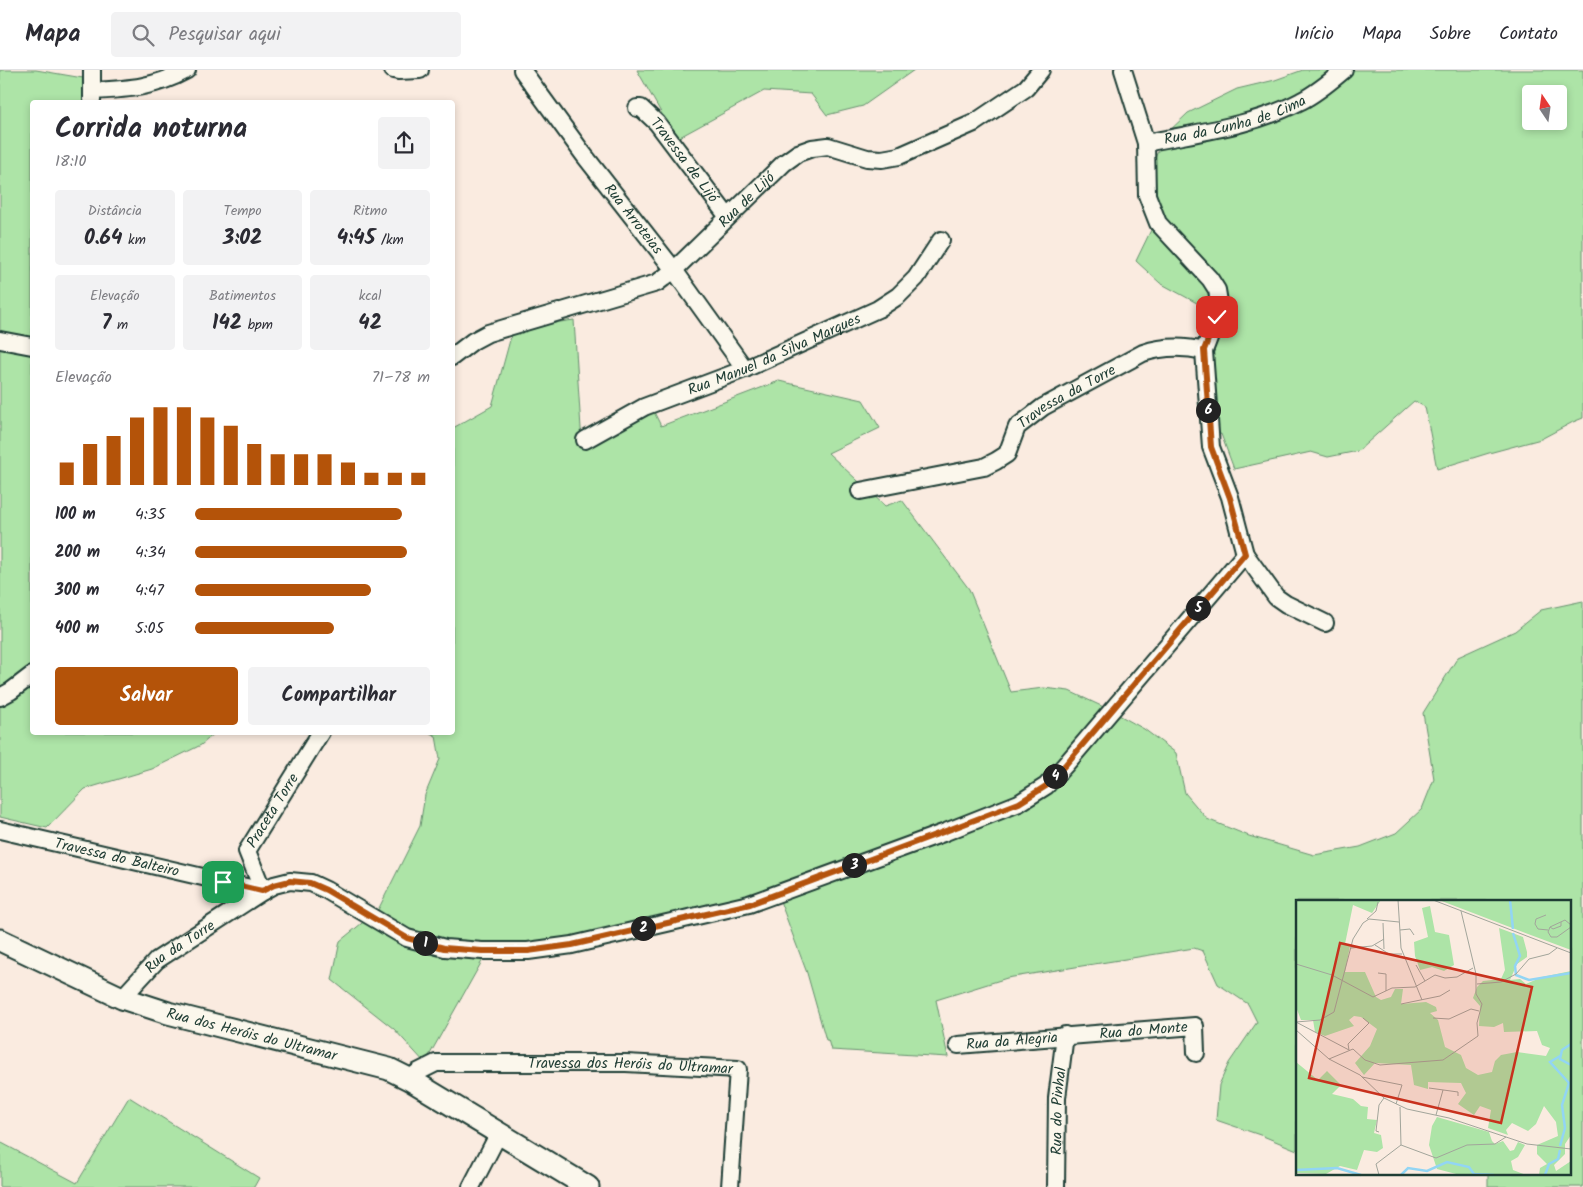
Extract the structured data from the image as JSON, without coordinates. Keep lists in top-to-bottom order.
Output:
{
  "streets": {
    "street": [
      "Rua da Cunha de Cima",
      "Travessa de Lijó",
      "Rua de Lijó",
      "Rua Arroteias",
      "Rua Manuel da Silva Marques",
      "Travessa da Torre",
      "Praceta Torre",
      "Travessa do Balteiro",
      "Rua da Torre",
      "Rua do Monte",
      "Rua dos Heróis do Ultramar",
      "Rua da Alegria",
      "Travessa dos Heróis do Ultramar",
      "Rua do Pinhal"
    ]
  },
  "crossings": [
    ["Travessa de Lijó", "Rua de Lijó"],
    ["Rua de Lijó", "Rua Arroteias"],
    ["Rua Arroteias", "Rua Manuel da Silva Marques"],
    ["Praceta Torre", "Travessa do Balteiro"],
    ["Praceta Torre", "Rua da Torre"],
    ["Travessa do Balteiro", "Rua da Torre"],
    ["Rua da Torre", "Rua dos Heróis do Ultramar"],
    ["Rua do Monte", "Rua da Alegria"],
    ["Rua do Monte", "Rua do Pinhal"],
    ["Rua dos Heróis do Ultramar", "Travessa dos Heróis do Ultramar"],
    ["Rua da Alegria", "Rua do Pinhal"]
  ],
  "north": "top",
  "page": {
    "header": "Mapa",
    "search": "Pesquisar aqui",
    "nav": [
      "Início",
      "Mapa",
      "Sobre",
      "Contato"
    ],
    "heading": ["Corrida noturna", "18:10"],
    "stats": [
      ["Distância", "0.64 km"],
      ["Tempo", "3:02"],
      ["Ritmo", "4:45 /km"],
      ["Elevação", "7 m"],
      ["Batimentos", "142 bpm"],
      ["kcal", "42"]
    ],
    "chart": ["Elevação", "71–78 m"],
    "pins": [
      "6",
      "5",
      "4",
      "3",
      "2",
      "1"
    ],
    "list": [
      {
        "name": "100 m",
        "note": "4:35"
      },
      {
        "name": "200 m",
        "note": "4:34"
      },
      {
        "name": "300 m",
        "note": "4:47"
      },
      {
        "name": "400 m",
        "note": "5:05"
      }
    ],
    "buttons": ["Salvar", "Compartilhar"]
  }
}
